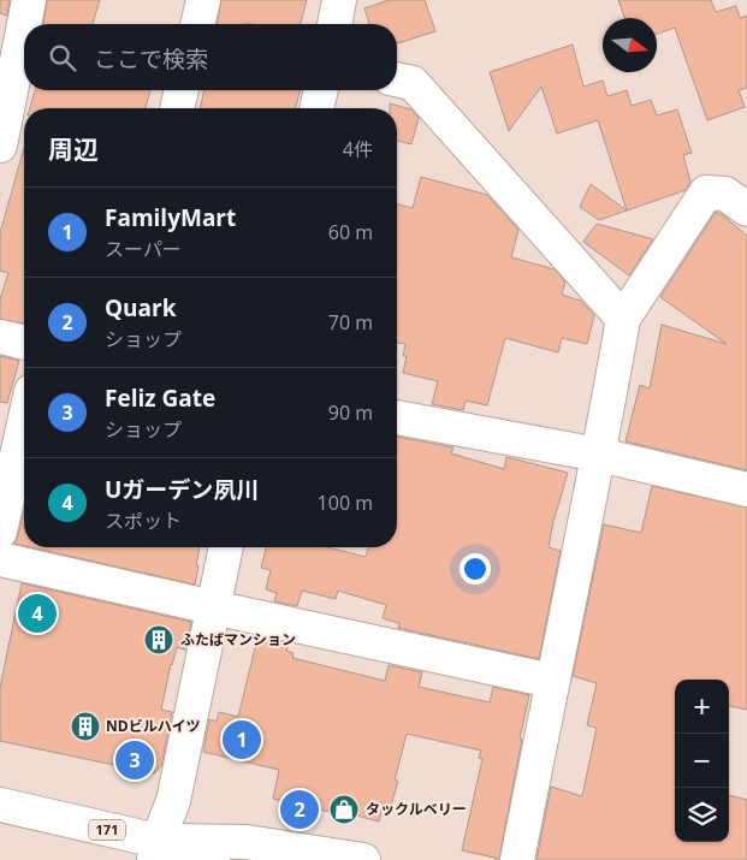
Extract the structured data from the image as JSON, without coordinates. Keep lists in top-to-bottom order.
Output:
{
  "streets": {
    "main road": ["171"]
  },
  "places": {
    "building": ["ふたばマンション", "NDビルハイツ"],
    "shop": ["タックルベリー"]
  },
  "north": "right",
  "page": {
    "search": "ここで検索",
    "heading": ["周辺", "4件"],
    "list": [
      {
        "mark": "1",
        "name": "FamilyMart",
        "note": "スーパー",
        "value": "60 m"
      },
      {
        "mark": "2",
        "name": "Quark",
        "note": "ショップ",
        "value": "70 m"
      },
      {
        "mark": "3",
        "name": "Feliz Gate",
        "note": "ショップ",
        "value": "90 m"
      },
      {
        "mark": "4",
        "name": "Uガーデン夙川",
        "note": "スポット",
        "value": "100 m"
      }
    ],
    "pins": [
      "4",
      "1",
      "3",
      "2"
    ],
    "map_buttons": ["+", "−"]
  }
}
